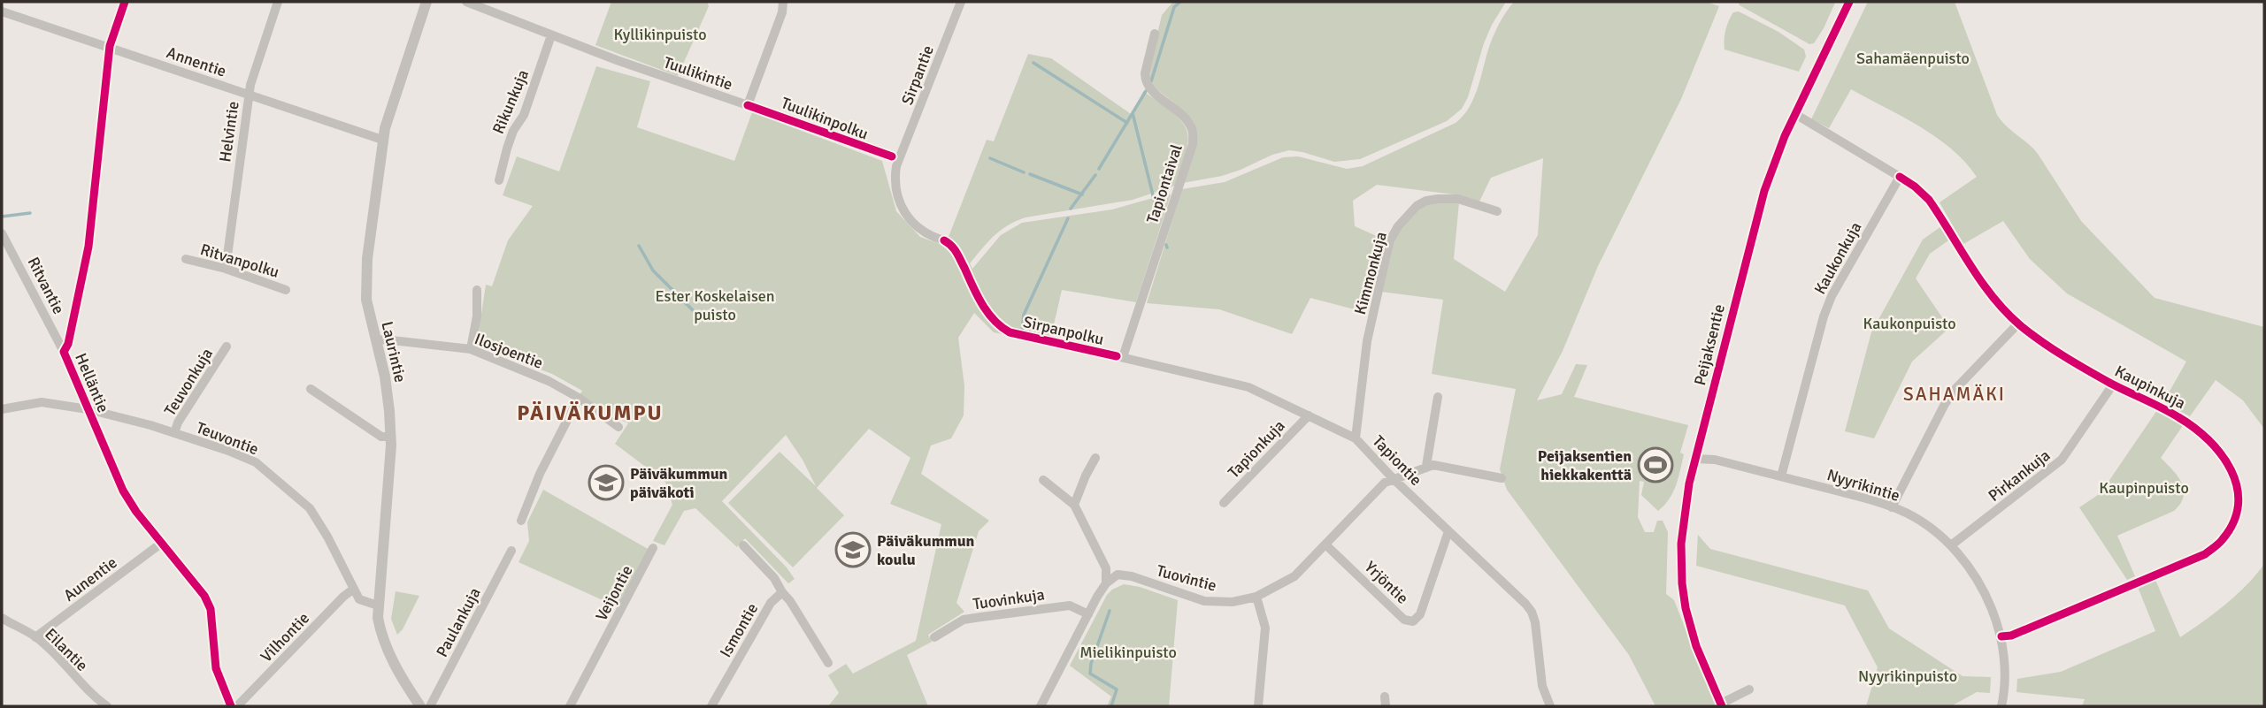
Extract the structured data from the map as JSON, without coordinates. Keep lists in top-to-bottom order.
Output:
{
  "streets": {
    "street": [
      "Annentie",
      "Tuulikintie",
      "Sirpantie",
      "Rikunkuja",
      "Helvintie",
      "Tapiontaival",
      "Kaukonkuja",
      "Ritvanpolku",
      "Kimmonkuja",
      "Ritvantie",
      "Peijaksentie",
      "Ilosjoentie",
      "Laurintie",
      "Teuvonkuja",
      "Helläntie",
      "Kaupinkuja",
      "Teuvontie",
      "Tapionkuja",
      "Tapiontie",
      "Pirkankuja",
      "Nyyrikintie",
      "Tuovintie",
      "Aunentie",
      "Yrjöntie",
      "Veijontie",
      "Tuovinkuja",
      "Paulankuja",
      "Ismontie",
      "Vilhontie",
      "Eilantie"
    ],
    "cycle path": ["Tuulikinpolku", "Sirpanpolku"]
  },
  "crossings": [
    ["Annentie", "Helvintie"],
    ["Annentie", "Laurintie"],
    ["Annentie", "Helläntie"],
    ["Tuulikintie", "Rikunkuja"],
    ["Helvintie", "Ritvanpolku"],
    ["Tapiontaival", "Tapiontie"],
    ["Kaukonkuja", "Kaupinkuja"],
    ["Kaukonkuja", "Nyyrikintie"],
    ["Kimmonkuja", "Tapiontie"],
    ["Ritvantie", "Helläntie"],
    ["Peijaksentie", "Nyyrikintie"],
    ["Ilosjoentie", "Laurintie"],
    ["Laurintie", "Teuvontie"],
    ["Teuvonkuja", "Teuvontie"],
    ["Helläntie", "Teuvontie"],
    ["Helläntie", "Aunentie"],
    ["Kaupinkuja", "Pirkankuja"],
    ["Kaupinkuja", "Nyyrikintie"],
    ["Teuvontie", "Vilhontie"],
    ["Tapionkuja", "Tapiontie"],
    ["Tapiontie", "Tuovintie"],
    ["Tapiontie", "Yrjöntie"],
    ["Pirkankuja", "Nyyrikintie"],
    ["Tuovintie", "Yrjöntie"],
    ["Aunentie", "Eilantie"]
  ],
  "districts": ["SAHAMÄKI", "PÄIVÄKUMPU"],
  "parks": [
    "Kyllikinpuisto",
    "Sahamäenpuisto",
    "Ester Koskelaisen puisto",
    "Kaukonpuisto",
    "Kaupinpuisto",
    "Mielikinpuisto",
    "Nyyrikinpuisto"
  ],
  "places": {
    "sports": ["Peijaksentien hiekkakenttä"],
    "school or university": ["Päiväkummun päiväkoti", "Päiväkummun koulu"]
  }
}
